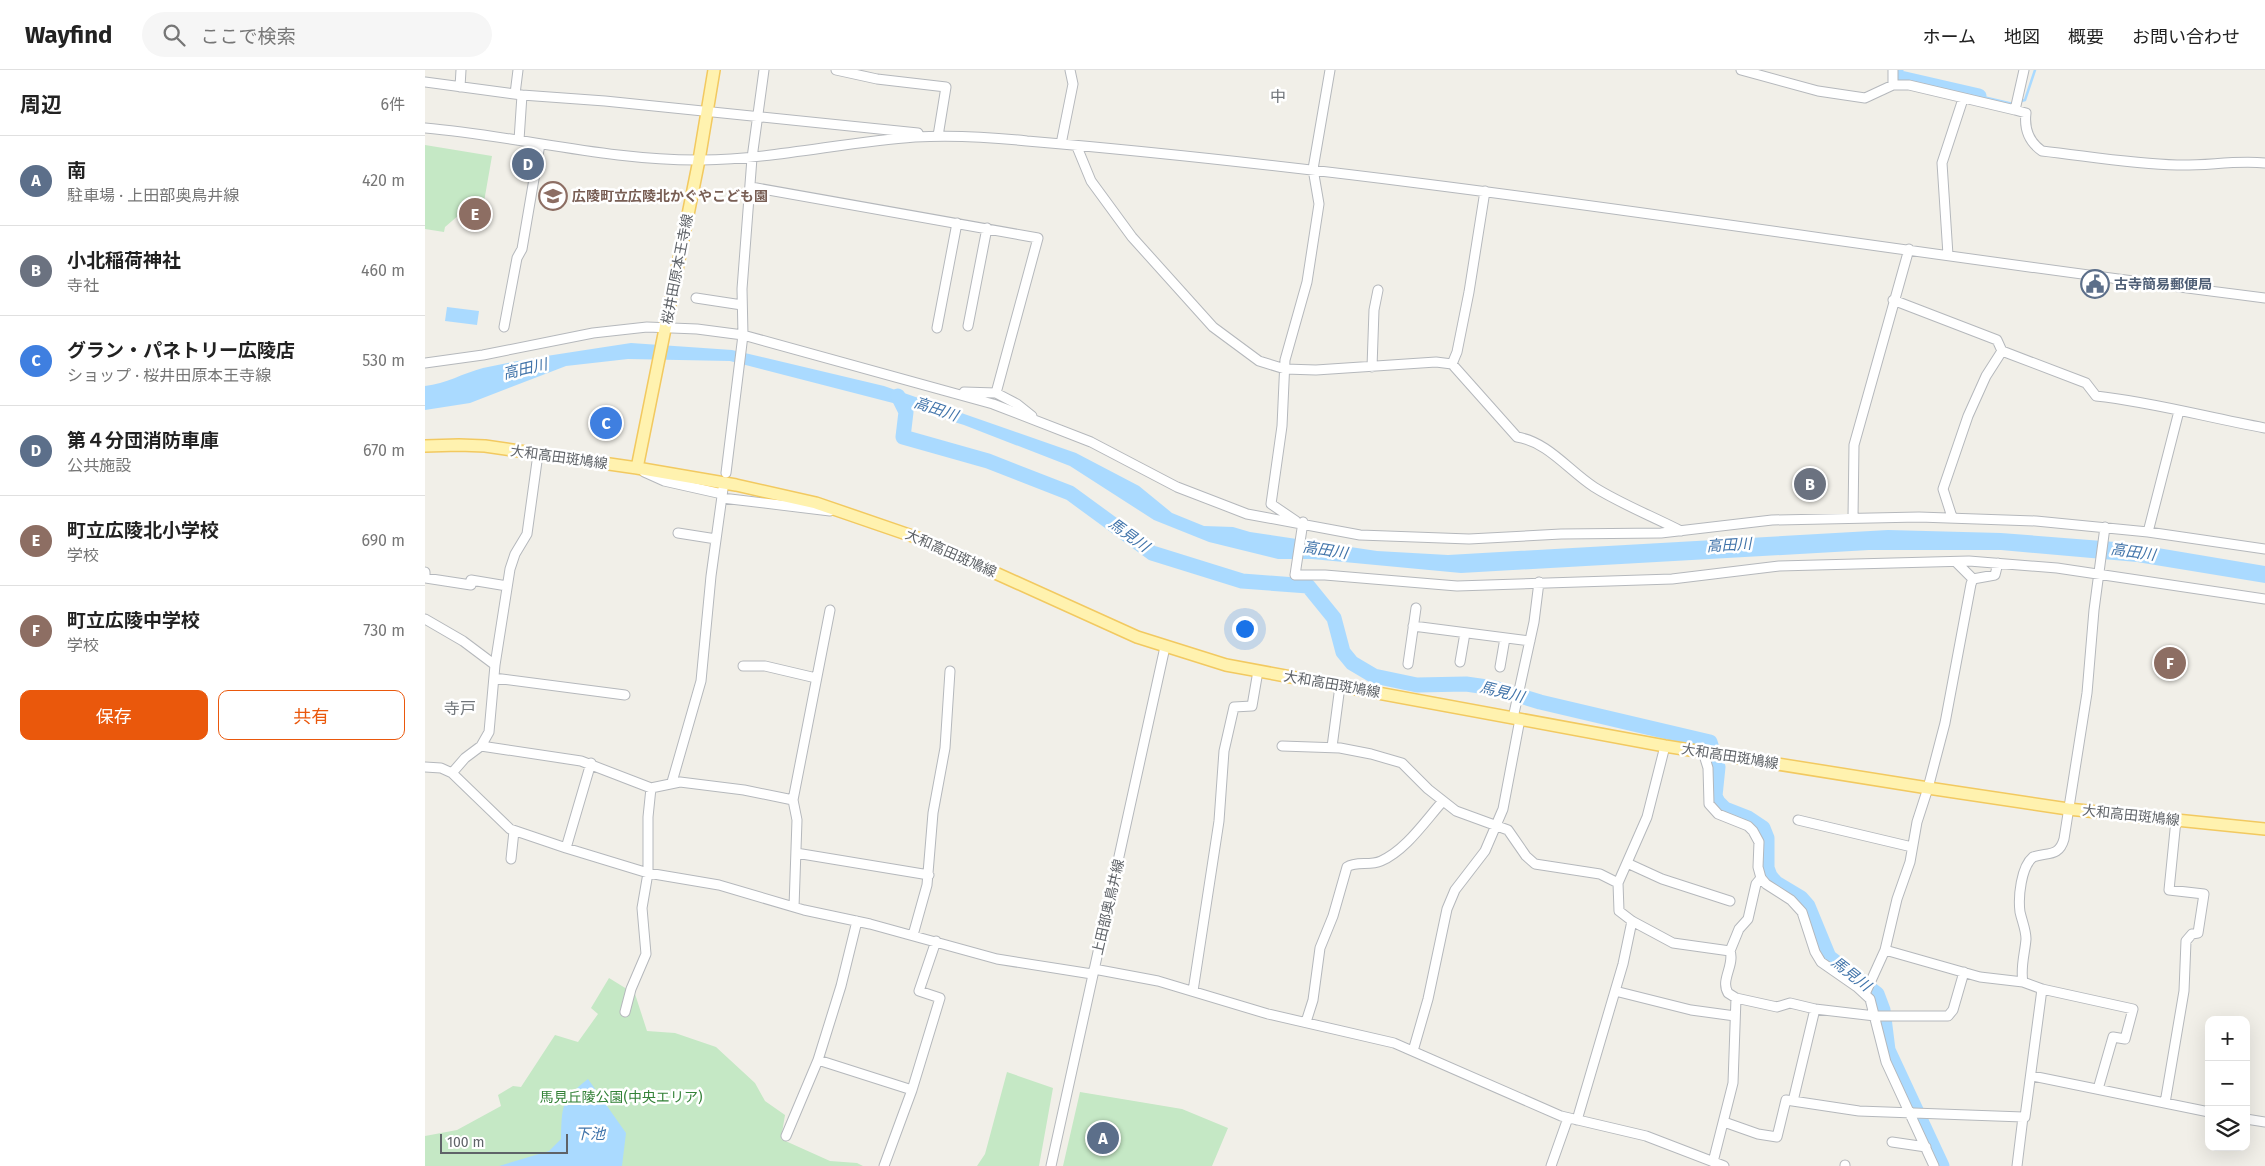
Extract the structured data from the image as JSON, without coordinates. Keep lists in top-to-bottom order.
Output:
{
  "streets": {
    "main road": ["桜井田原本王寺線", "大和高田斑鳩線"],
    "street": ["上田部奥鳥井線"]
  },
  "crossings": [
    ["桜井田原本王寺線", "大和高田斑鳩線"],
    ["大和高田斑鳩線", "上田部奥鳥井線"]
  ],
  "districts": ["中", "寺戸"],
  "water": ["高田川", "馬見川", "下池"],
  "parks": ["馬見丘陵公園(中央エリア)"],
  "places": {
    "school or university": ["広陵町立広陵北かぐやこども園"],
    "public building": ["古寺簡易郵便局"]
  },
  "scale_bar": "100 m",
  "page": {
    "header": "Wayfind",
    "search": "ここで検索",
    "nav": [
      "ホーム",
      "地図",
      "概要",
      "お問い合わせ"
    ],
    "heading": ["周辺", "6件"],
    "list": [
      {
        "mark": "A",
        "name": "南",
        "note": "駐車場 · 上田部奥鳥井線",
        "value": "420 m"
      },
      {
        "mark": "B",
        "name": "小北稲荷神社",
        "note": "寺社",
        "value": "460 m"
      },
      {
        "mark": "C",
        "name": "グラン・パネトリー広陵店",
        "note": "ショップ · 桜井田原本王寺線",
        "value": "530 m"
      },
      {
        "mark": "D",
        "name": "第４分団消防車庫",
        "note": "公共施設",
        "value": "670 m"
      },
      {
        "mark": "E",
        "name": "町立広陵北小学校",
        "note": "学校",
        "value": "690 m"
      },
      {
        "mark": "F",
        "name": "町立広陵中学校",
        "note": "学校",
        "value": "730 m"
      }
    ],
    "pins": [
      "D",
      "E",
      "C",
      "B",
      "F",
      "A"
    ],
    "buttons": ["保存", "共有"],
    "map_buttons": ["+", "−"],
    "scale": "100 m"
  }
}
